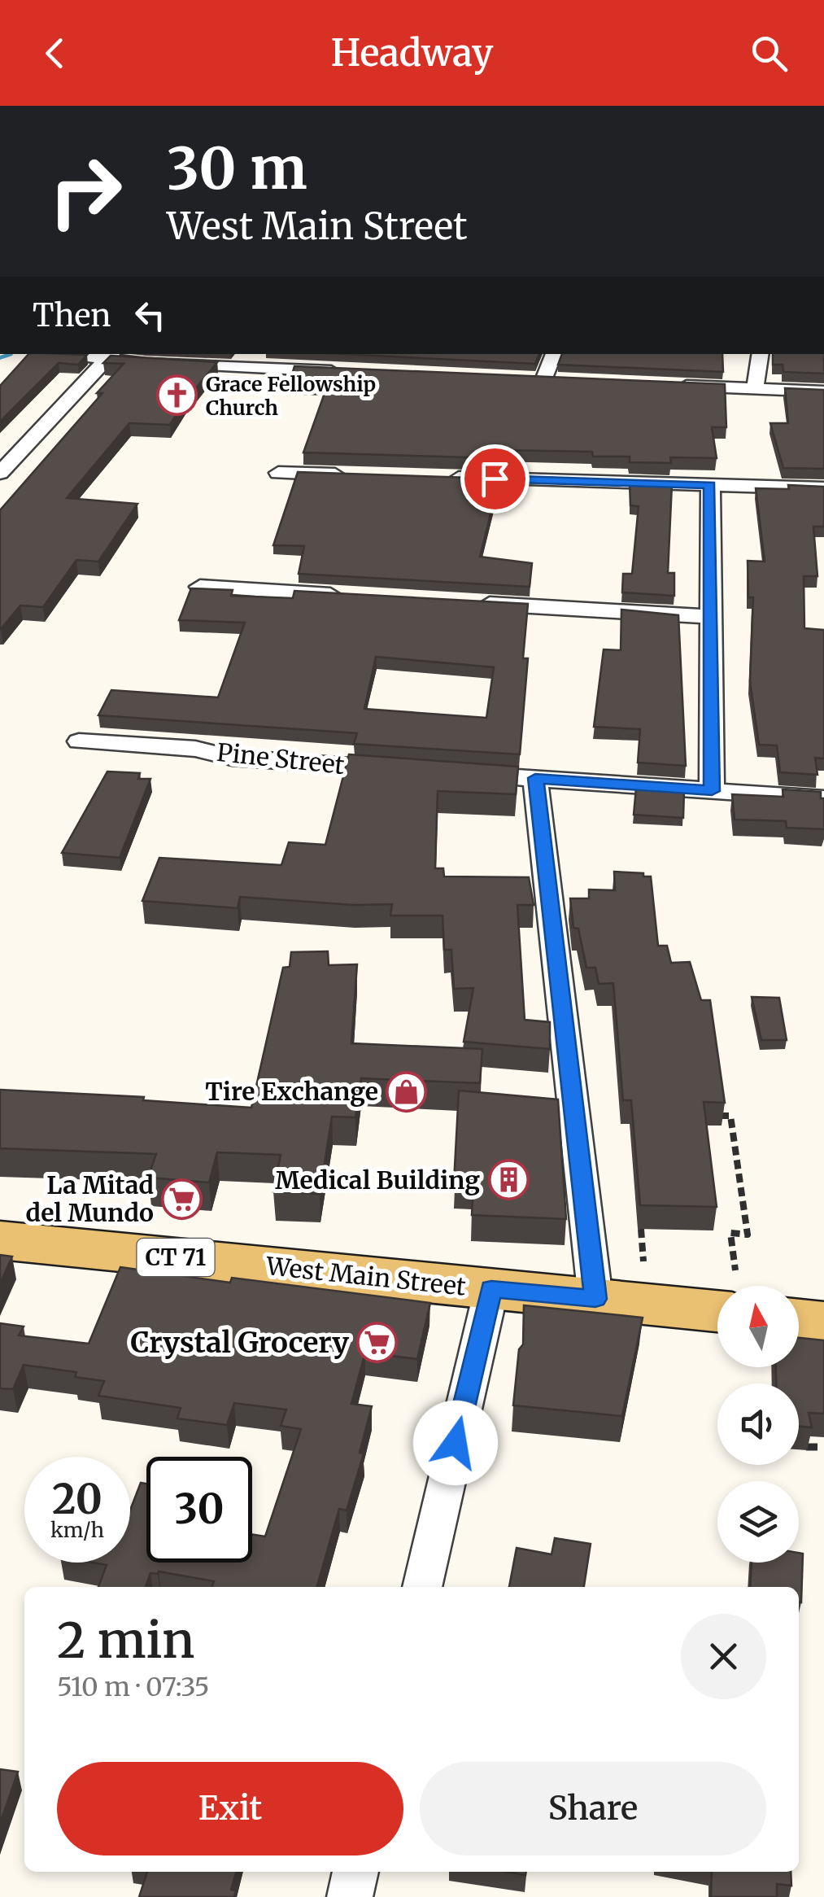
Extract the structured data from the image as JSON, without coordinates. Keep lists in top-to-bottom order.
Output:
{
  "streets": {
    "main road": ["CT 71", "West Main Street"],
    "street": ["Pine Street"]
  },
  "places": {
    "church": ["Grace Fellowship Church"],
    "shop": ["Tire Exchange"],
    "building": ["Medical Building"],
    "supermarket": ["La Mitad del Mundo", "Crystal Grocery"]
  },
  "north": "top",
  "page": {
    "header": "Headway",
    "turn": ["30 m", "West Main Street"],
    "then": "Then",
    "speed": "20 km/h",
    "limit": "30",
    "heading": ["2 min", "510 m · 07:35"],
    "buttons": ["Exit", "Share"]
  }
}
